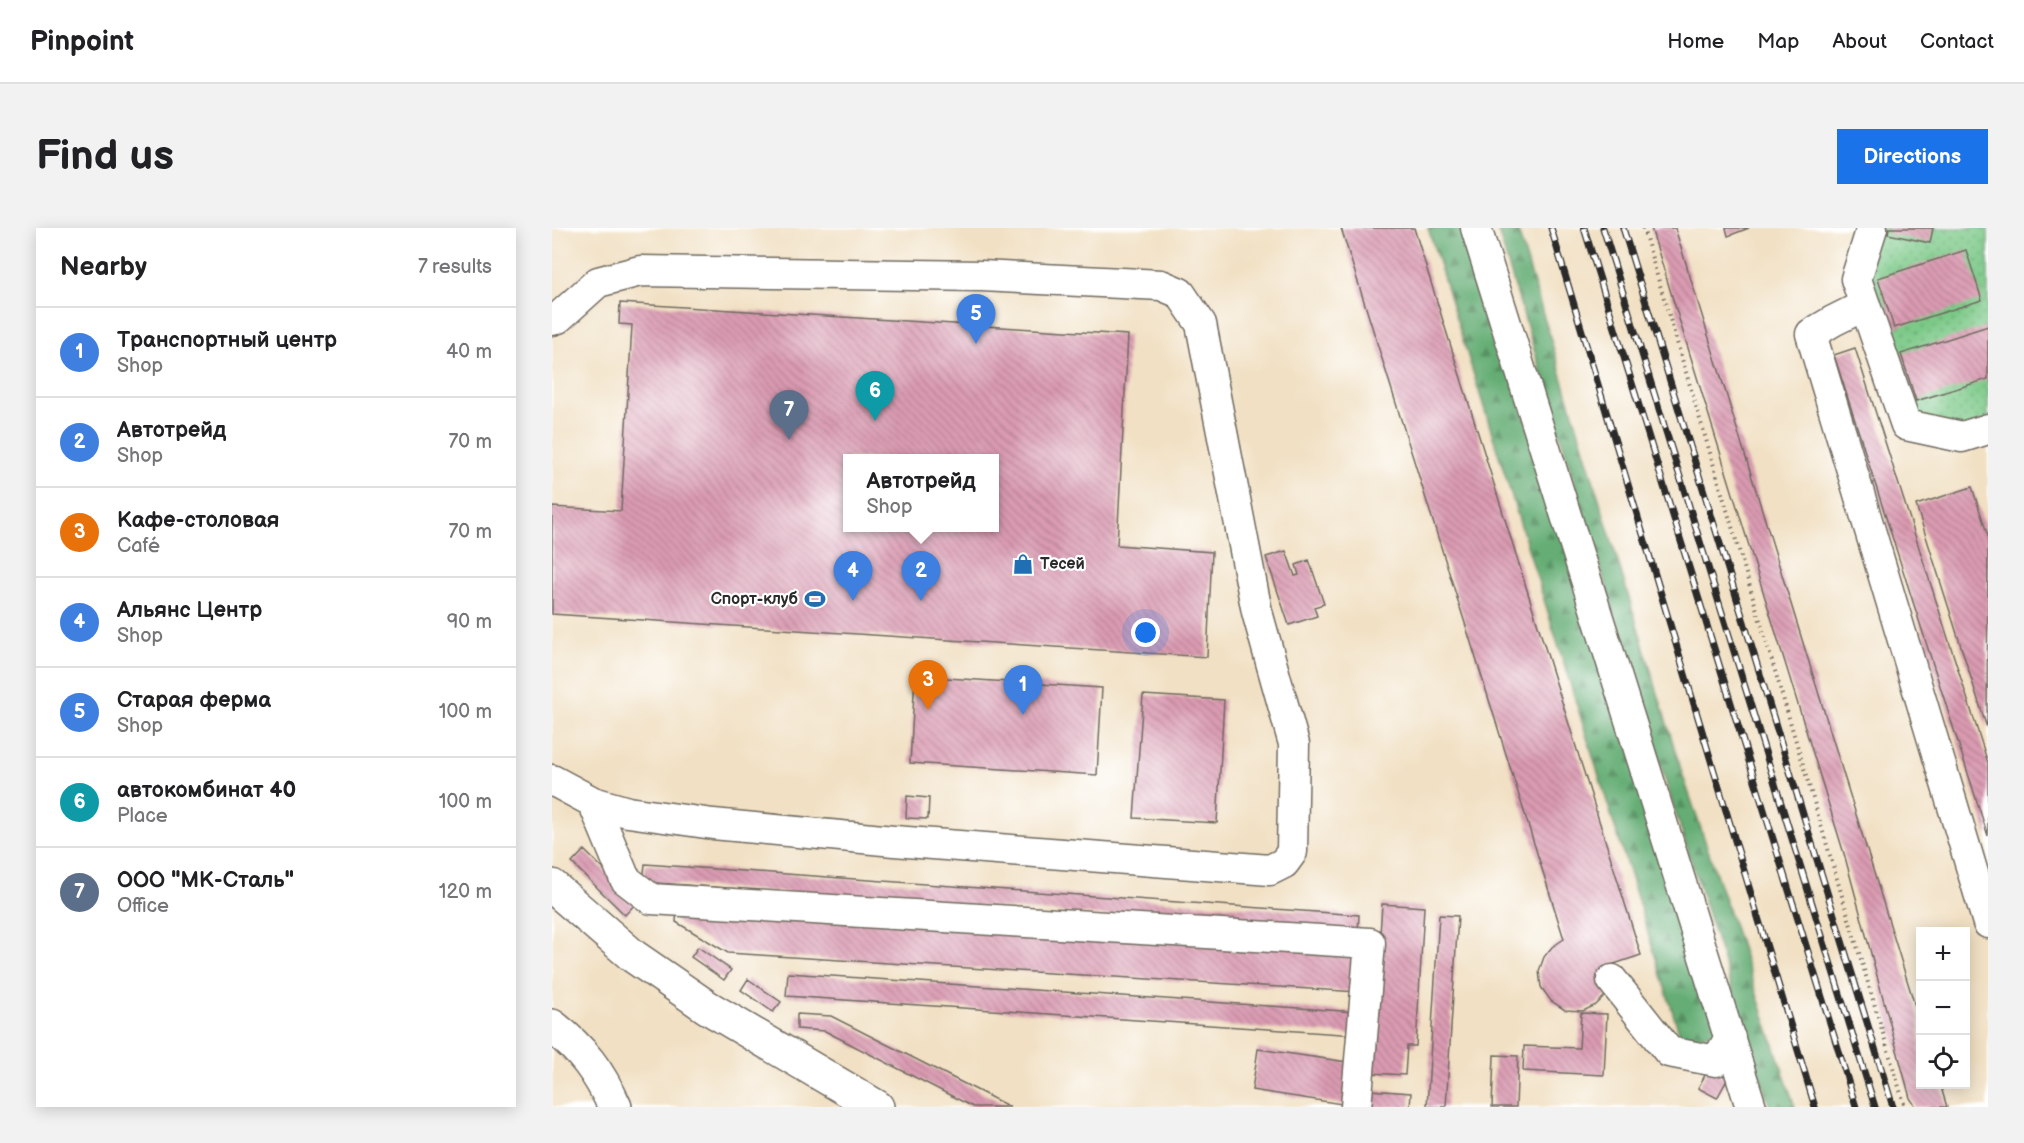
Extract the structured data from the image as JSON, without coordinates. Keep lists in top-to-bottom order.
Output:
{
  "places": {
    "shop": ["Тесей"],
    "sports": ["Спорт-клуб"]
  },
  "page": {
    "header": "Pinpoint",
    "nav": [
      "Home",
      "Map",
      "About",
      "Contact"
    ],
    "buttons": "Directions",
    "title": "Find us",
    "heading": ["Nearby", "7 results"],
    "pins": [
      "5",
      "6",
      "7",
      "2",
      "4",
      "3",
      "1"
    ],
    "list": [
      {
        "mark": "1",
        "name": "Транспортный центр",
        "note": "Shop",
        "value": "40 m"
      },
      {
        "mark": "2",
        "name": "Автотрейд",
        "note": "Shop",
        "value": "70 m"
      },
      {
        "mark": "3",
        "name": "Кафе-столовая",
        "note": "Café",
        "value": "70 m"
      },
      {
        "mark": "4",
        "name": "Альянс Центр",
        "note": "Shop",
        "value": "90 m"
      },
      {
        "mark": "5",
        "name": "Старая ферма",
        "note": "Shop",
        "value": "100 m"
      },
      {
        "mark": "6",
        "name": "автокомбинат 40",
        "note": "Place",
        "value": "100 m"
      },
      {
        "mark": "7",
        "name": "ООО \"МК-Сталь\"",
        "note": "Office",
        "value": "120 m"
      }
    ],
    "popup": ["Автотрейд", "Shop"],
    "map_buttons": ["+", "−"]
  }
}
